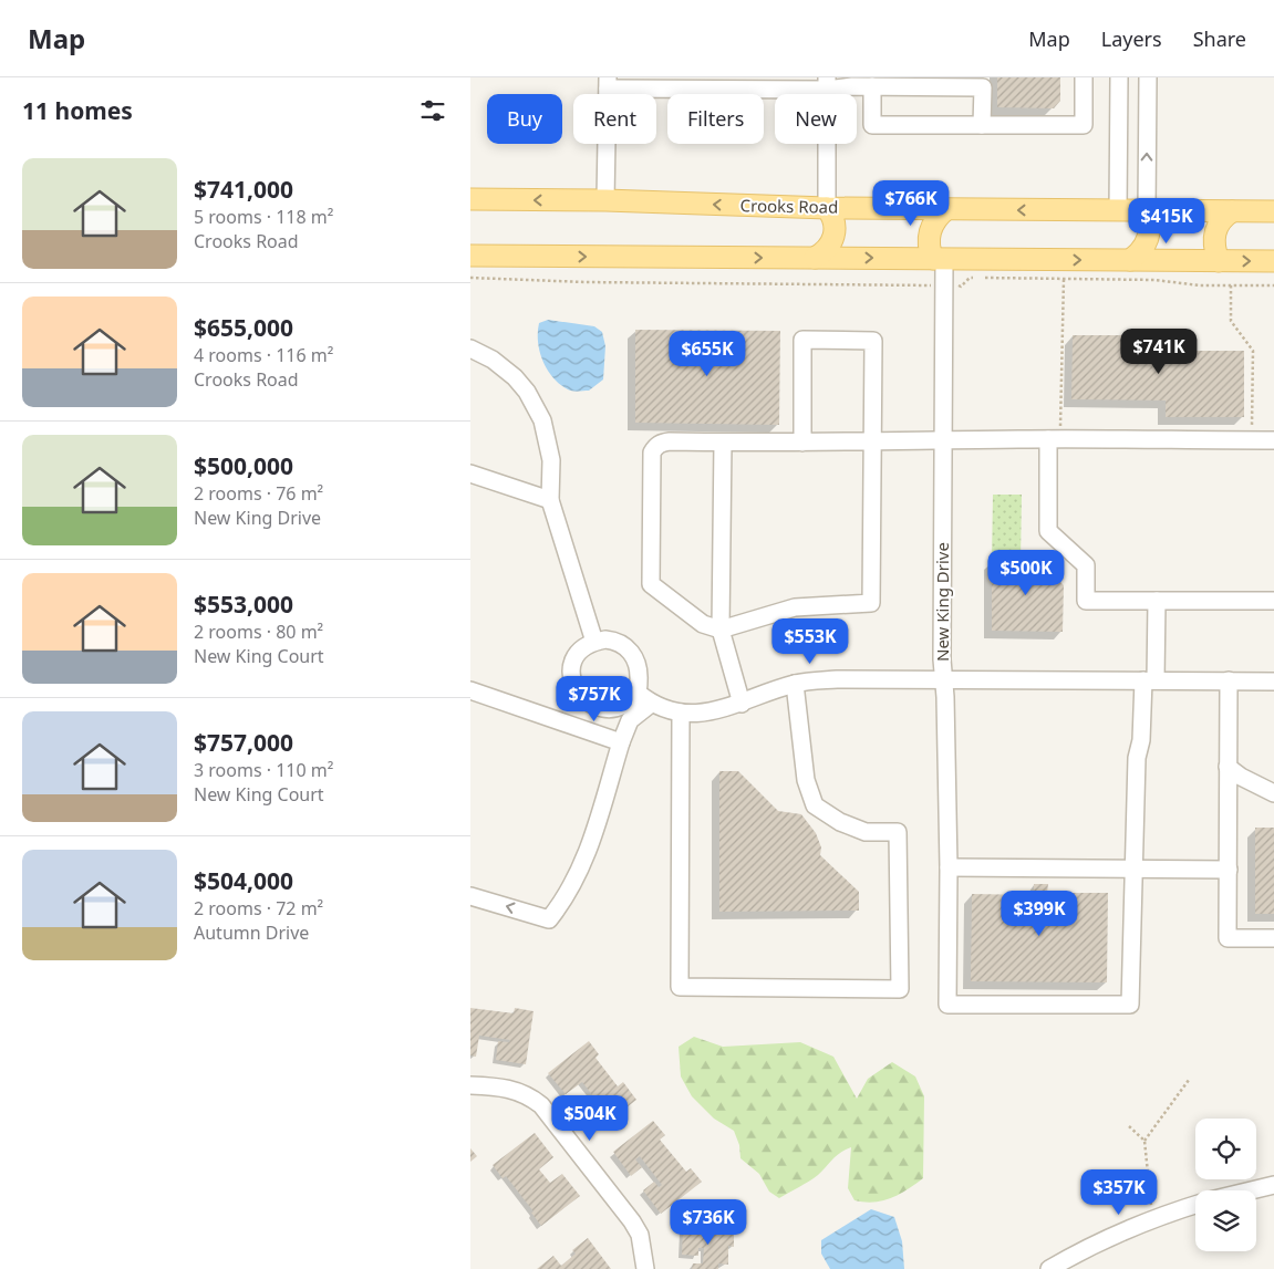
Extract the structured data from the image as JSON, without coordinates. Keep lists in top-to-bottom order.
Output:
{
  "streets": {
    "main road": ["Crooks Road"],
    "street": ["New King Drive"]
  },
  "page": {
    "header": "Map",
    "nav": ["Map", "Layers", "Share"],
    "heading": "11 homes",
    "chip": [
      "Buy",
      "Rent",
      "Filters",
      "New"
    ],
    "list": [
      {
        "name": "$741,000",
        "note": "5 rooms · 118 m² · Crooks Road"
      },
      {
        "name": "$655,000",
        "note": "4 rooms · 116 m² · Crooks Road"
      },
      {
        "name": "$500,000",
        "note": "2 rooms · 76 m² · New King Drive"
      },
      {
        "name": "$553,000",
        "note": "2 rooms · 80 m² · New King Court"
      },
      {
        "name": "$757,000",
        "note": "3 rooms · 110 m² · New King Court"
      },
      {
        "name": "$504,000",
        "note": "2 rooms · 72 m² · Autumn Drive"
      }
    ],
    "price": [
      "$766K",
      "$415K",
      "$741K",
      "$655K",
      "$500K",
      "$553K",
      "$757K",
      "$399K",
      "$504K",
      "$357K",
      "$736K"
    ]
  }
}
